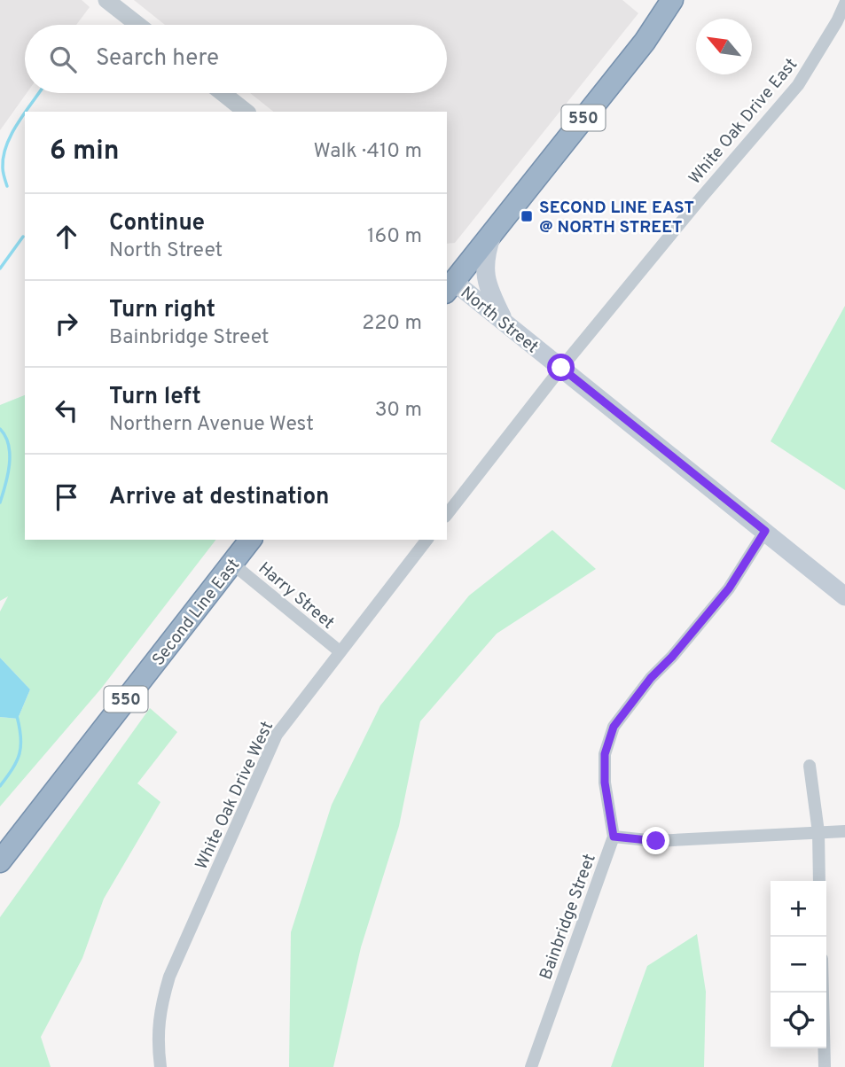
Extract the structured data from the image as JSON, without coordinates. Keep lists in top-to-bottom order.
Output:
{
  "streets": {
    "highway": ["550", "Second Line East"],
    "main road": ["North Street"],
    "street": [
      "White Oak Drive East",
      "Harry Street",
      "White Oak Drive West",
      "Bainbridge Street"
    ]
  },
  "crossings": [
    ["550", "North Street"],
    ["White Oak Drive East", "North Street"],
    ["North Street", "Bainbridge Street"],
    ["Harry Street", "Second Line East"],
    ["Harry Street", "White Oak Drive West"]
  ],
  "places": {
    "transit": ["SECOND LINE EAST @ NORTH STREET"]
  },
  "north": "top left",
  "page": {
    "search": "Search here",
    "heading": ["6 min", "Walk · 410 m"],
    "list": [
      ["Continue", "North Street", "160 m"],
      ["Turn right", "Bainbridge Street", "220 m"],
      ["Turn left", "Northern Avenue West", "30 m"],
      "Arrive at destination"
    ],
    "map_buttons": ["+", "−"]
  }
}
